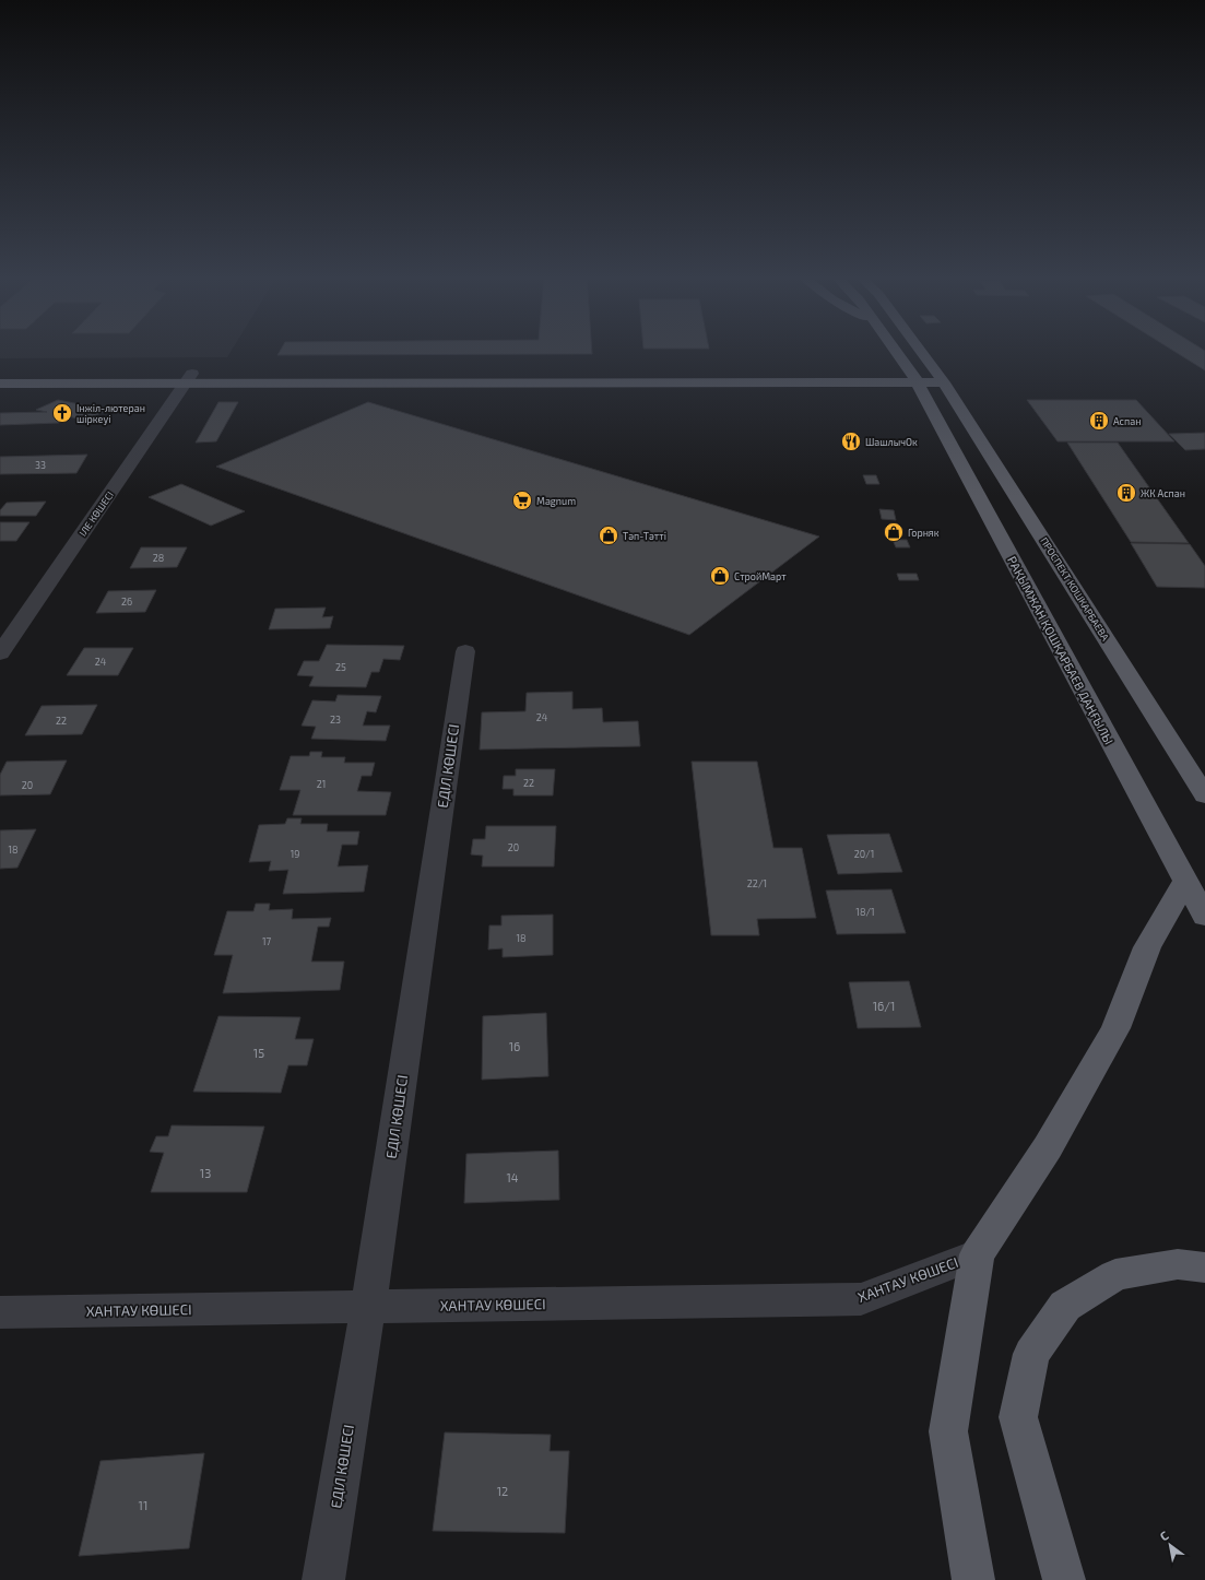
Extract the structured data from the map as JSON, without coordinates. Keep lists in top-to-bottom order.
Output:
{
  "streets": {
    "main road": ["ПРОСПЕКТ КОШКАРБАЕВА", "РАҚЫМЖАН ҚОШҚАРБАЕВ ДАҢҒЫЛЫ"],
    "street": ["ІЛЕ КӨШЕСІ", "ЕДІЛ КӨШЕСІ", "ХАНТАУ КӨШЕСІ"]
  },
  "crossings": [
    ["ЕДІЛ КӨШЕСІ", "ХАНТАУ КӨШЕСІ"]
  ],
  "places": {
    "church": ["Інжіл-лютеран шіркеуі"],
    "building": ["Аспан", "ЖК Аспан"],
    "restaurant": ["ШашлычОк"],
    "supermarket": ["Magnum"],
    "shop": ["Горняк", "Тәп-Тәтті", "СтройМарт"]
  },
  "house_numbers": [
    "33",
    "28",
    "26",
    "24",
    "25",
    "24",
    "23",
    "22",
    "22",
    "21",
    "20",
    "20",
    "18",
    "19",
    "20/1",
    "22/1",
    "18/1",
    "18",
    "17",
    "16/1",
    "16",
    "15",
    "13",
    "14",
    "12",
    "11"
  ],
  "north": "top left"
}
